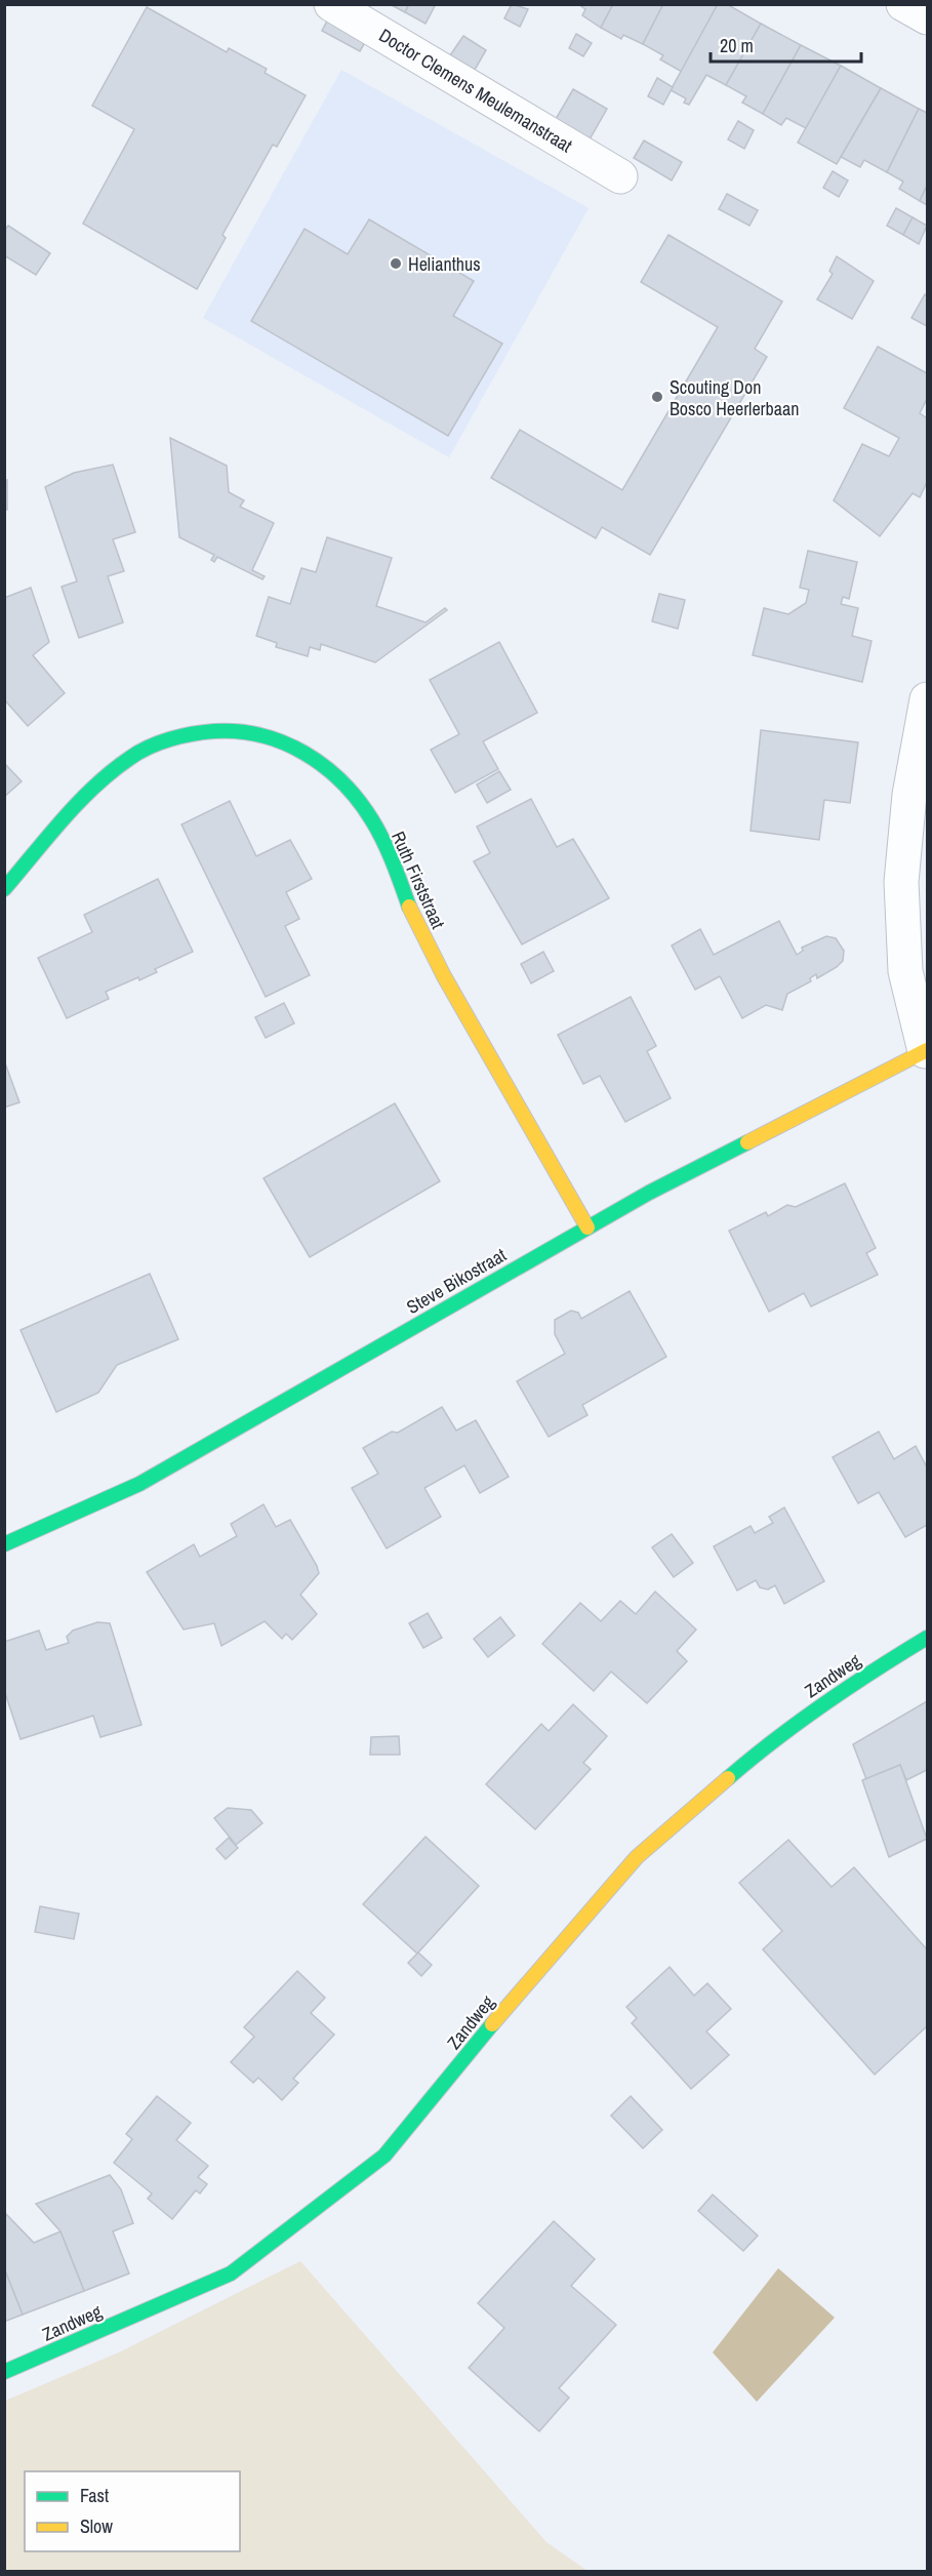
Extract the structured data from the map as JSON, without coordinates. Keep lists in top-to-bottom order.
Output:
{
  "streets": {
    "street": [
      "Doctor Clemens Meulemanstraat",
      "Ruth Firststraat",
      "Steve Bikostraat",
      "Zandweg"
    ]
  },
  "crossings": [
    ["Ruth Firststraat", "Steve Bikostraat"]
  ],
  "places": ["Helianthus", "Scouting Don Bosco Heerlerbaan"],
  "legend": ["Fast", "Slow"],
  "scale_bar": "20 m"
}
